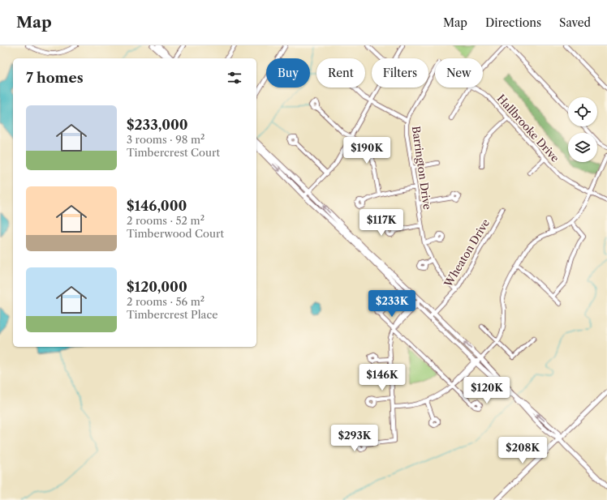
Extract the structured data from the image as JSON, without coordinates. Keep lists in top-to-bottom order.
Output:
{
  "streets": {
    "street": ["Hallbrooke Drive", "Barrington Drive", "Wheaton Drive"]
  },
  "crossings": [
    ["Barrington Drive", "Wheaton Drive"]
  ],
  "page": {
    "header": "Map",
    "nav": ["Map", "Directions", "Saved"],
    "chip": [
      "Buy",
      "Rent",
      "Filters",
      "New"
    ],
    "heading": "7 homes",
    "list": [
      {
        "name": "$233,000",
        "note": "3 rooms · 98 m² · Timbercrest Court"
      },
      {
        "name": "$146,000",
        "note": "2 rooms · 52 m² · Timberwood Court"
      },
      {
        "name": "$120,000",
        "note": "2 rooms · 56 m² · Timbercrest Place"
      }
    ],
    "price": [
      "$190K",
      "$117K",
      "$233K",
      "$146K",
      "$120K",
      "$293K",
      "$208K"
    ]
  }
}
